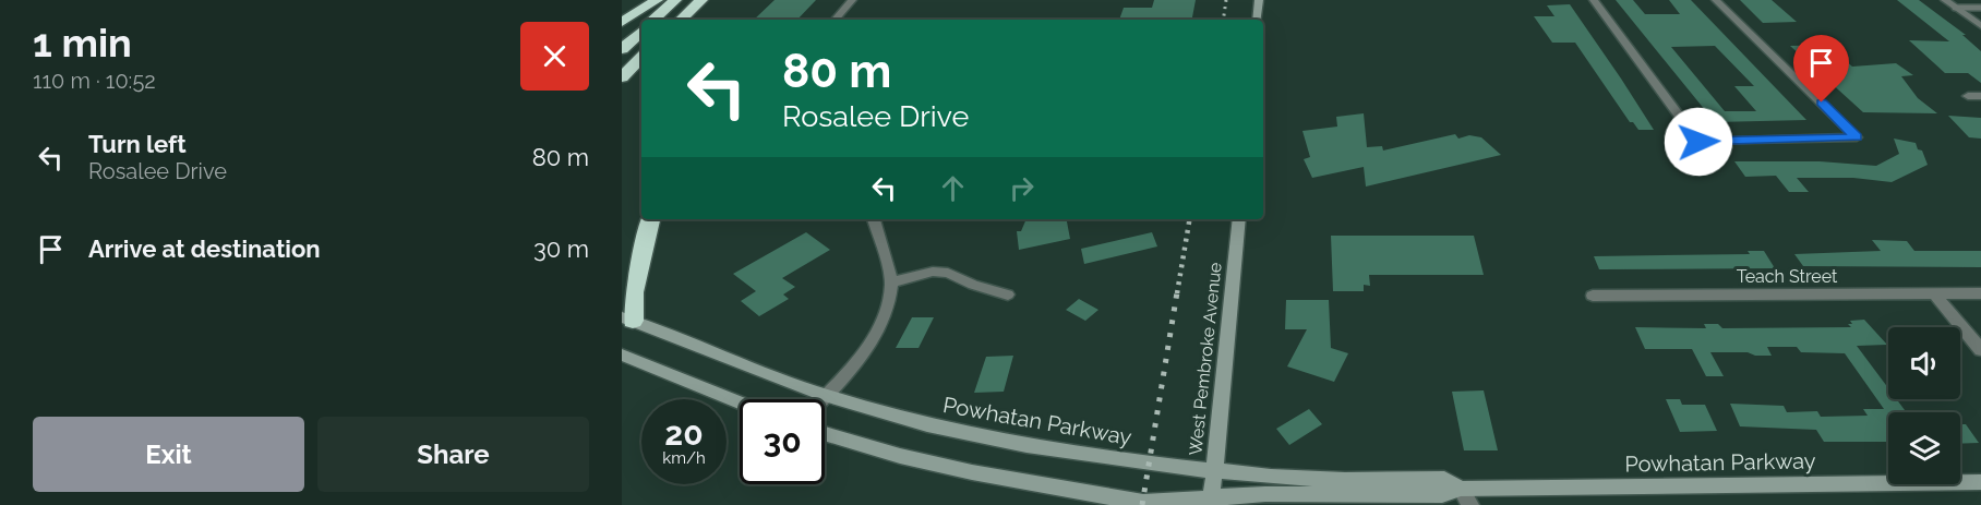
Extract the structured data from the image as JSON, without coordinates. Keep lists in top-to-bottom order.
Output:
{
  "streets": {
    "main road": ["West Pembroke Avenue", "Powhatan Parkway"],
    "street": ["Teach Street"]
  },
  "crossings": [
    ["West Pembroke Avenue", "Powhatan Parkway"]
  ],
  "page": {
    "heading": ["1 min", "110 m · 10:52"],
    "turn": ["80 m", "Rosalee Drive"],
    "list": [
      {
        "name": "Turn left",
        "note": "Rosalee Drive",
        "value": "80 m"
      },
      {
        "name": "Arrive at destination",
        "value": "30 m"
      }
    ],
    "speed": "20 km/h",
    "limit": "30",
    "buttons": ["Exit", "Share"]
  }
}
